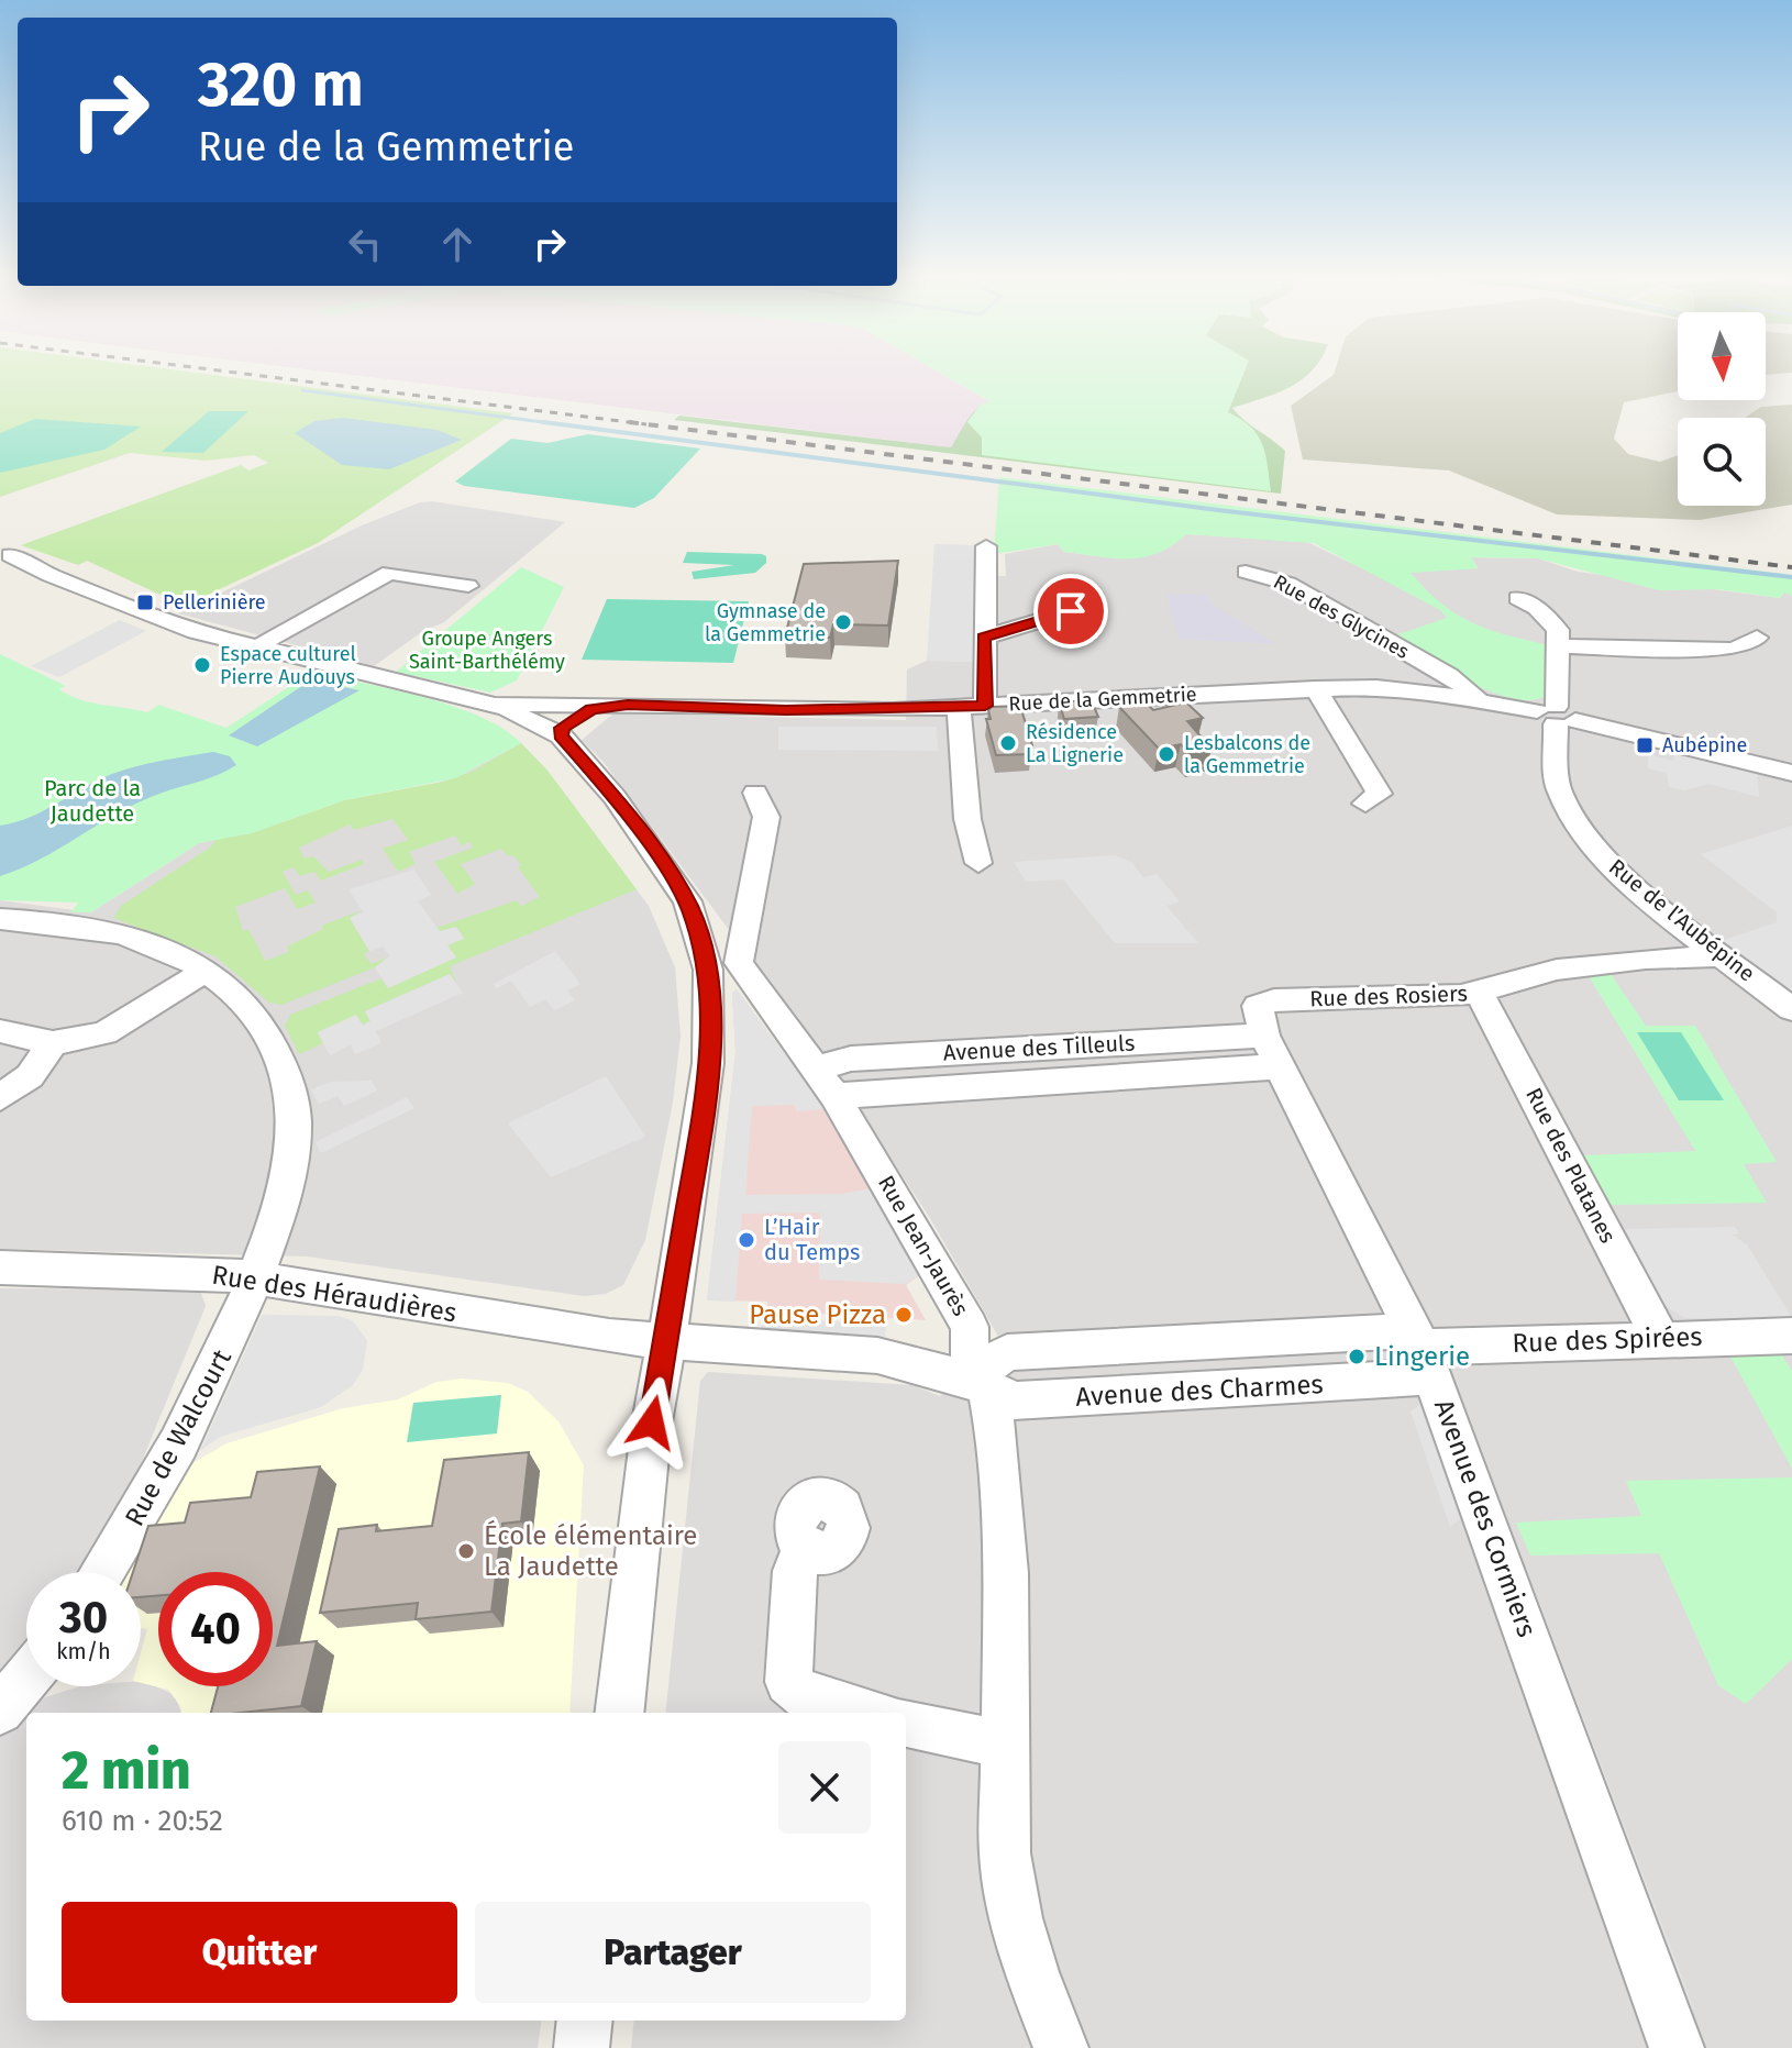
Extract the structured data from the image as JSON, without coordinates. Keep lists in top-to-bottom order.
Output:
{
  "streets": {
    "street": [
      "Rue des Glycines",
      "Rue de la Gemmetrie",
      "Rue de l’Aubépine",
      "Rue des Rosiers",
      "Avenue des Tilleuls",
      "Rue des Platanes",
      "Rue Jean-Jaurès",
      "Rue des Héraudières",
      "Rue des Spirées",
      "Avenue des Charmes",
      "Rue de Walcourt",
      "Avenue des Cormiers"
    ]
  },
  "crossings": [
    ["Rue des Glycines", "Rue de la Gemmetrie"],
    ["Rue de la Gemmetrie", "Rue de l’Aubépine"],
    ["Rue de l’Aubépine", "Rue des Rosiers"],
    ["Rue des Rosiers", "Avenue des Tilleuls"],
    ["Rue des Rosiers", "Rue des Platanes"],
    ["Rue des Rosiers", "Avenue des Cormiers"],
    ["Avenue des Tilleuls", "Rue Jean-Jaurès"],
    ["Avenue des Tilleuls", "Avenue des Cormiers"],
    ["Rue des Platanes", "Rue des Spirées"],
    ["Rue Jean-Jaurès", "Avenue des Charmes"],
    ["Rue des Héraudières", "Avenue des Charmes"],
    ["Rue des Héraudières", "Rue de Walcourt"],
    ["Rue des Spirées", "Avenue des Charmes"],
    ["Rue des Spirées", "Avenue des Cormiers"],
    ["Avenue des Charmes", "Avenue des Cormiers"]
  ],
  "parks": ["Groupe Angers Saint-Barthélémy", "Parc de la Jaudette"],
  "places": {
    "transit": ["Pellerinière", "Aubépine"],
    "other": [
      "Gymnase de la Gemmetrie",
      "Espace culturel Pierre Audouys",
      "Résidence La Lignerie",
      "Lesbalcons de la Gemmetrie",
      "L’Hair du Temps",
      "Pause Pizza",
      "Lingerie",
      "École élémentaire La Jaudette"
    ]
  },
  "north": "bottom",
  "page": {
    "turn": ["320 m", "Rue de la Gemmetrie"],
    "speed": "30 km/h",
    "limit": "40",
    "heading": ["2 min", "610 m · 20:52"],
    "buttons": ["Quitter", "Partager"]
  }
}
